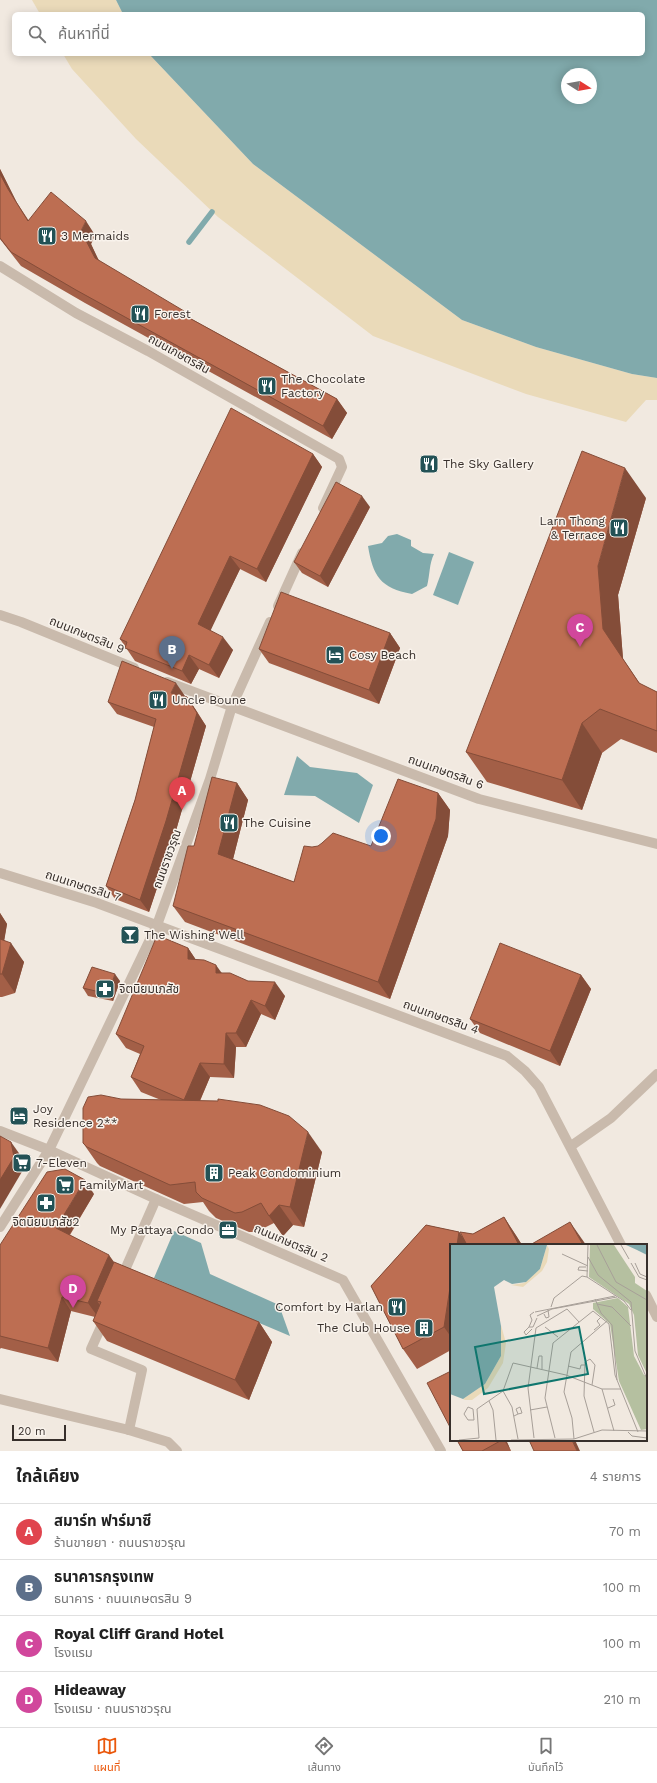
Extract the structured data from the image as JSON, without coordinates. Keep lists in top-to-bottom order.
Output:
{
  "streets": {
    "street": [
      "ถนนเกษตรสิน",
      "ถนนเกษตรสิน 9",
      "ถนนเกษตรสิน 6",
      "ถนนราชวรุณ",
      "ถนนเกษตรสิน 7",
      "ถนนเกษตรสิน 4",
      "ถนนเกษตรสิน 2"
    ]
  },
  "crossings": [
    ["ถนนเกษตรสิน 6", "ถนนราชวรุณ"],
    ["ถนนราชวรุณ", "ถนนเกษตรสิน 7"],
    ["ถนนราชวรุณ", "ถนนเกษตรสิน 4"],
    ["ถนนราชวรุณ", "ถนนเกษตรสิน 2"],
    ["ถนนเกษตรสิน 7", "ถนนเกษตรสิน 4"]
  ],
  "places": {
    "restaurant": [
      "3 Mermaids",
      "Forest",
      "The Chocolate Factory",
      "The Sky Gallery",
      "Larn Thong & Terrace",
      "Uncle Boune",
      "The Cuisine",
      "Comfort by Harlan"
    ],
    "hotel": ["Cosy Beach", "Joy Residence 2**"],
    "bar": ["The Wishing Well"],
    "pharmacy": ["จิตนิยมเภสัช", "จิตนิยมเภสัช2"],
    "supermarket": ["7-Eleven", "FamilyMart"],
    "building": ["Peak Condominium", "The Club House"],
    "office": ["My Pattaya Condo"]
  },
  "scale_bar": "20 m",
  "north": "right",
  "page": {
    "search": "ค้นหาที่นี่",
    "pins": [
      "C",
      "B",
      "A",
      "D"
    ],
    "scale": "20 m",
    "heading": ["ใกล้เคียง", "4 รายการ"],
    "list": [
      {
        "mark": "A",
        "name": "สมาร์ท ฟาร์มาซี",
        "note": "ร้านขายยา · ถนนราชวรุณ",
        "value": "70 m"
      },
      {
        "mark": "B",
        "name": "ธนาคารกรุงเทพ",
        "note": "ธนาคาร · ถนนเกษตรสิน 9",
        "value": "100 m"
      },
      {
        "mark": "C",
        "name": "Royal Cliff Grand Hotel",
        "note": "โรงแรม",
        "value": "100 m"
      },
      {
        "mark": "D",
        "name": "Hideaway",
        "note": "โรงแรม · ถนนราชวรุณ",
        "value": "210 m"
      }
    ],
    "nav": ["แผนที่", "เส้นทาง", "บันทึกไว้"]
  }
}
